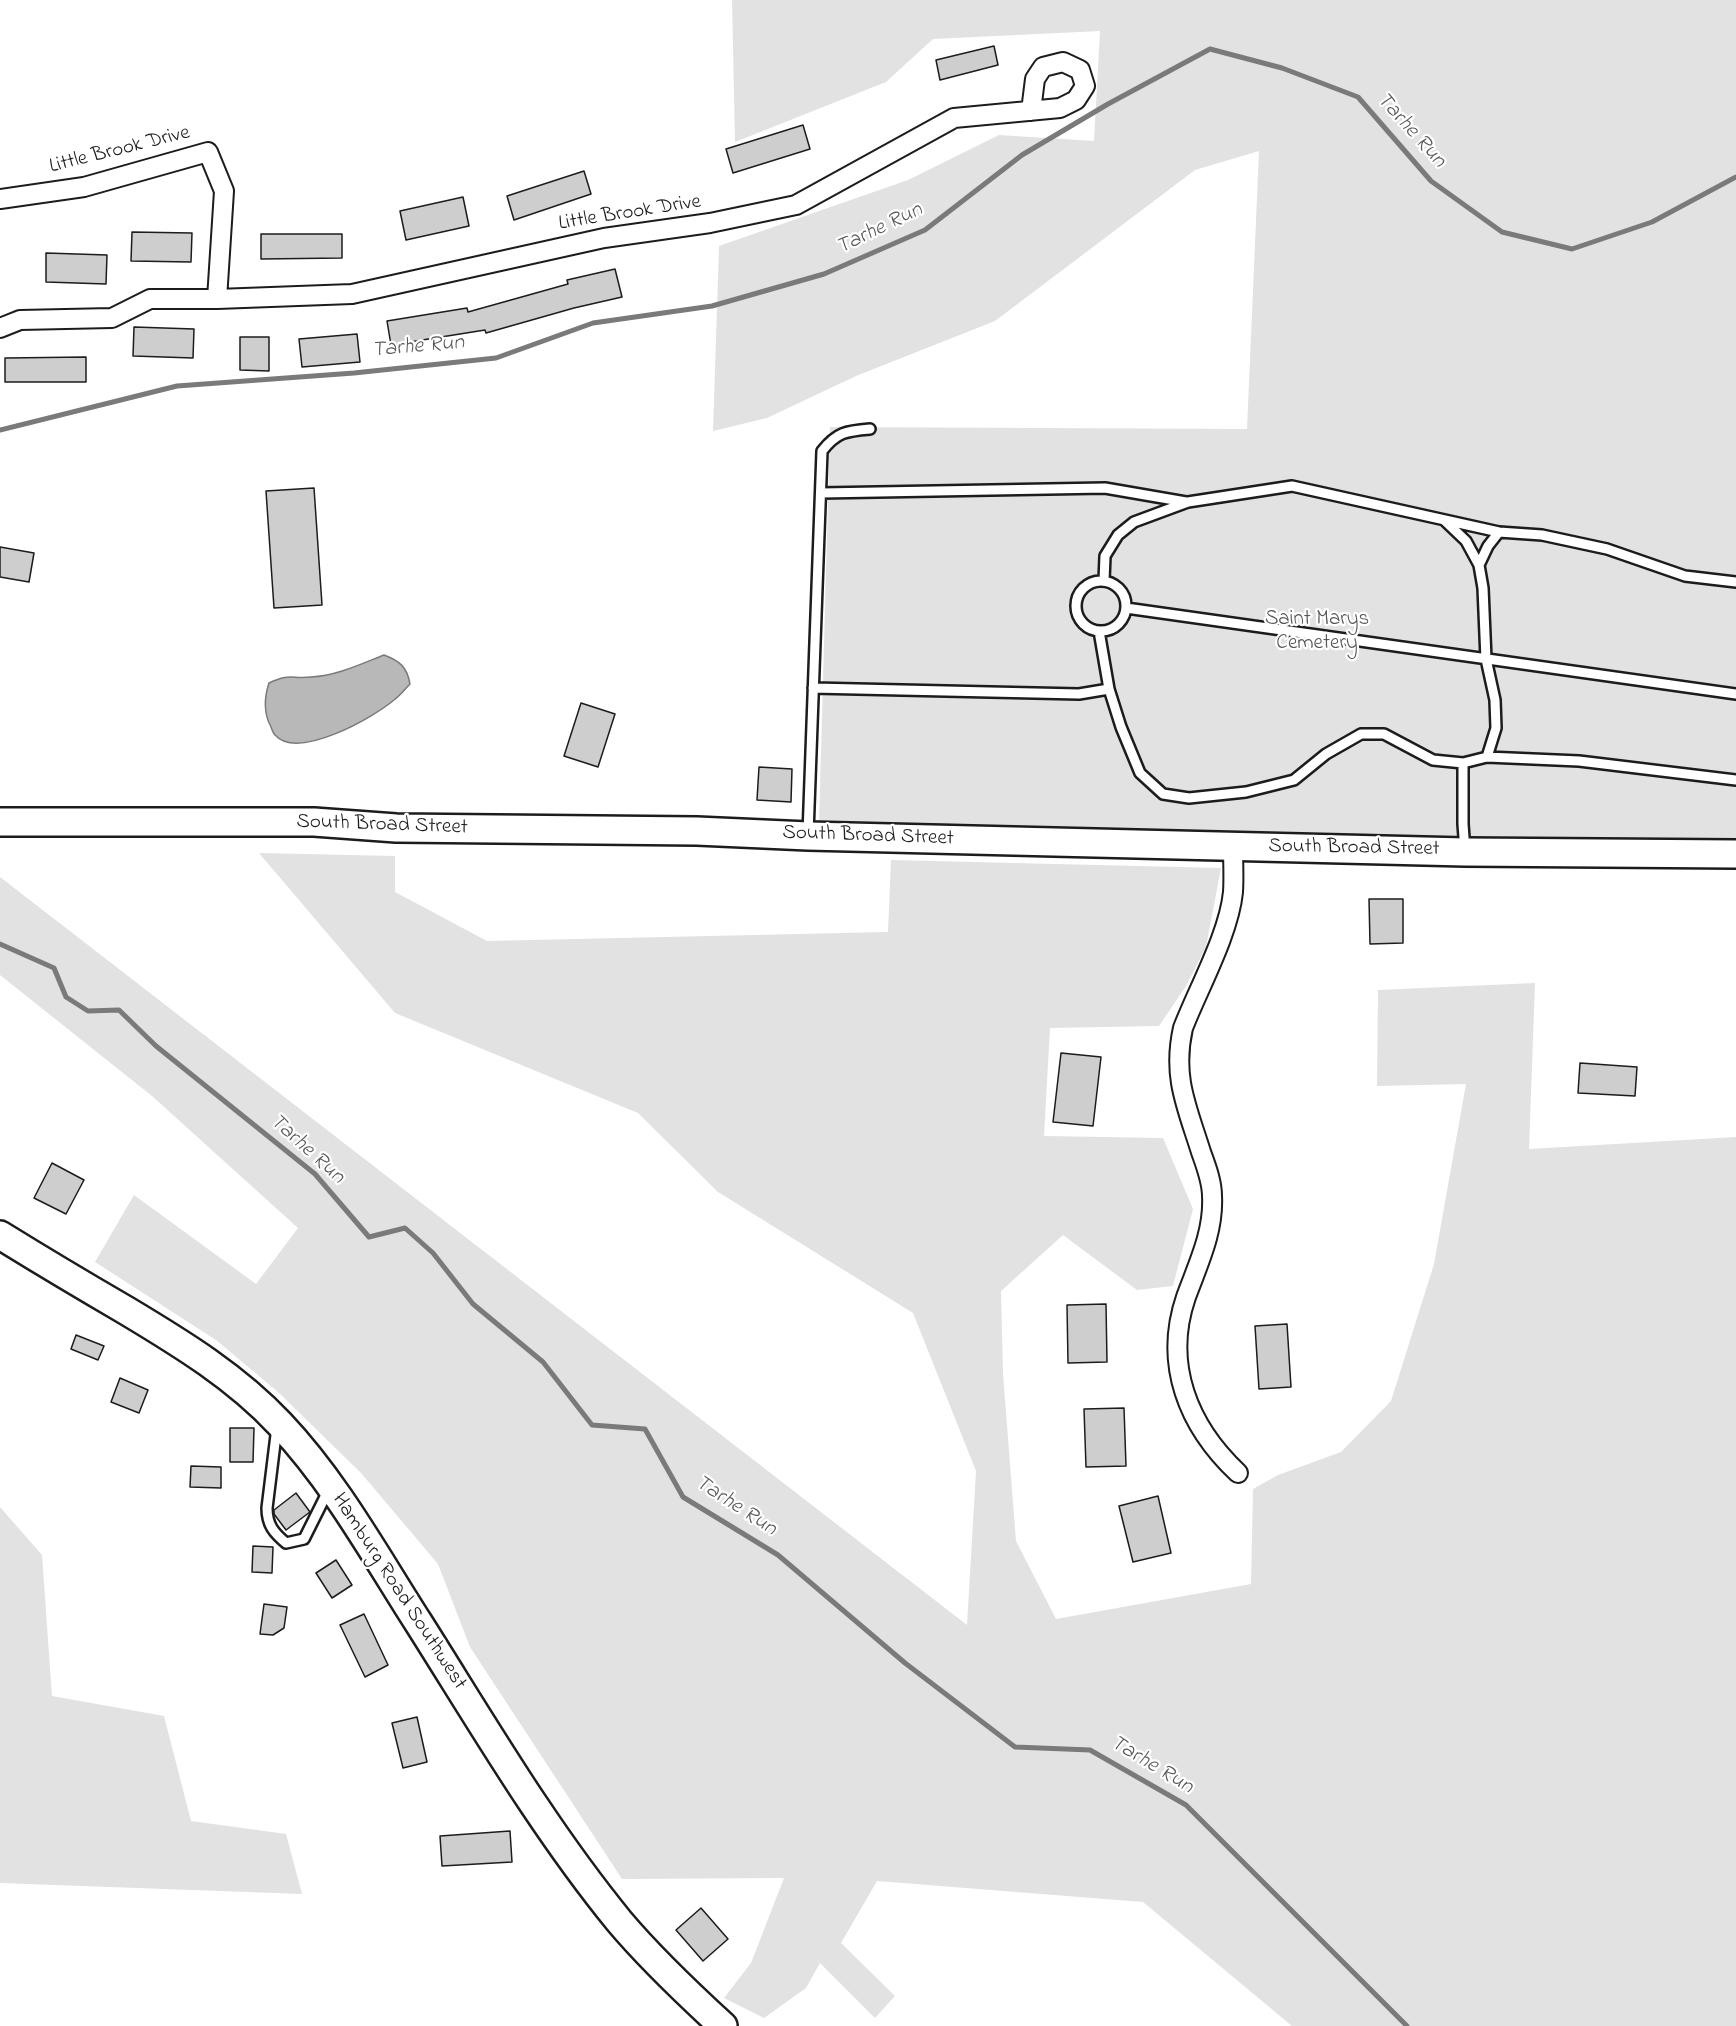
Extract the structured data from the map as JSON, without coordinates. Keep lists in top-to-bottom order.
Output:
{
  "streets": {
    "street": ["Little Brook Drive", "South Broad Street", "Hamburg Road Southwest"]
  },
  "water": ["Tarhe Run"],
  "parks": ["Saint Marys Cemetery"]
}
